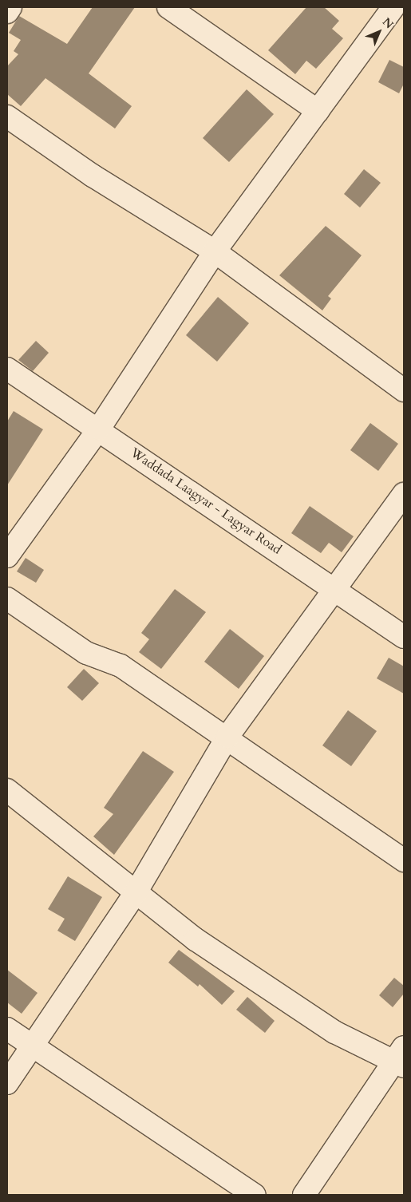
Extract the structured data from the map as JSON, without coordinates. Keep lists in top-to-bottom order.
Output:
{
  "streets": {
    "street": ["Waddada Laagyar - Lagyar Road"]
  },
  "north": "top right"
}
